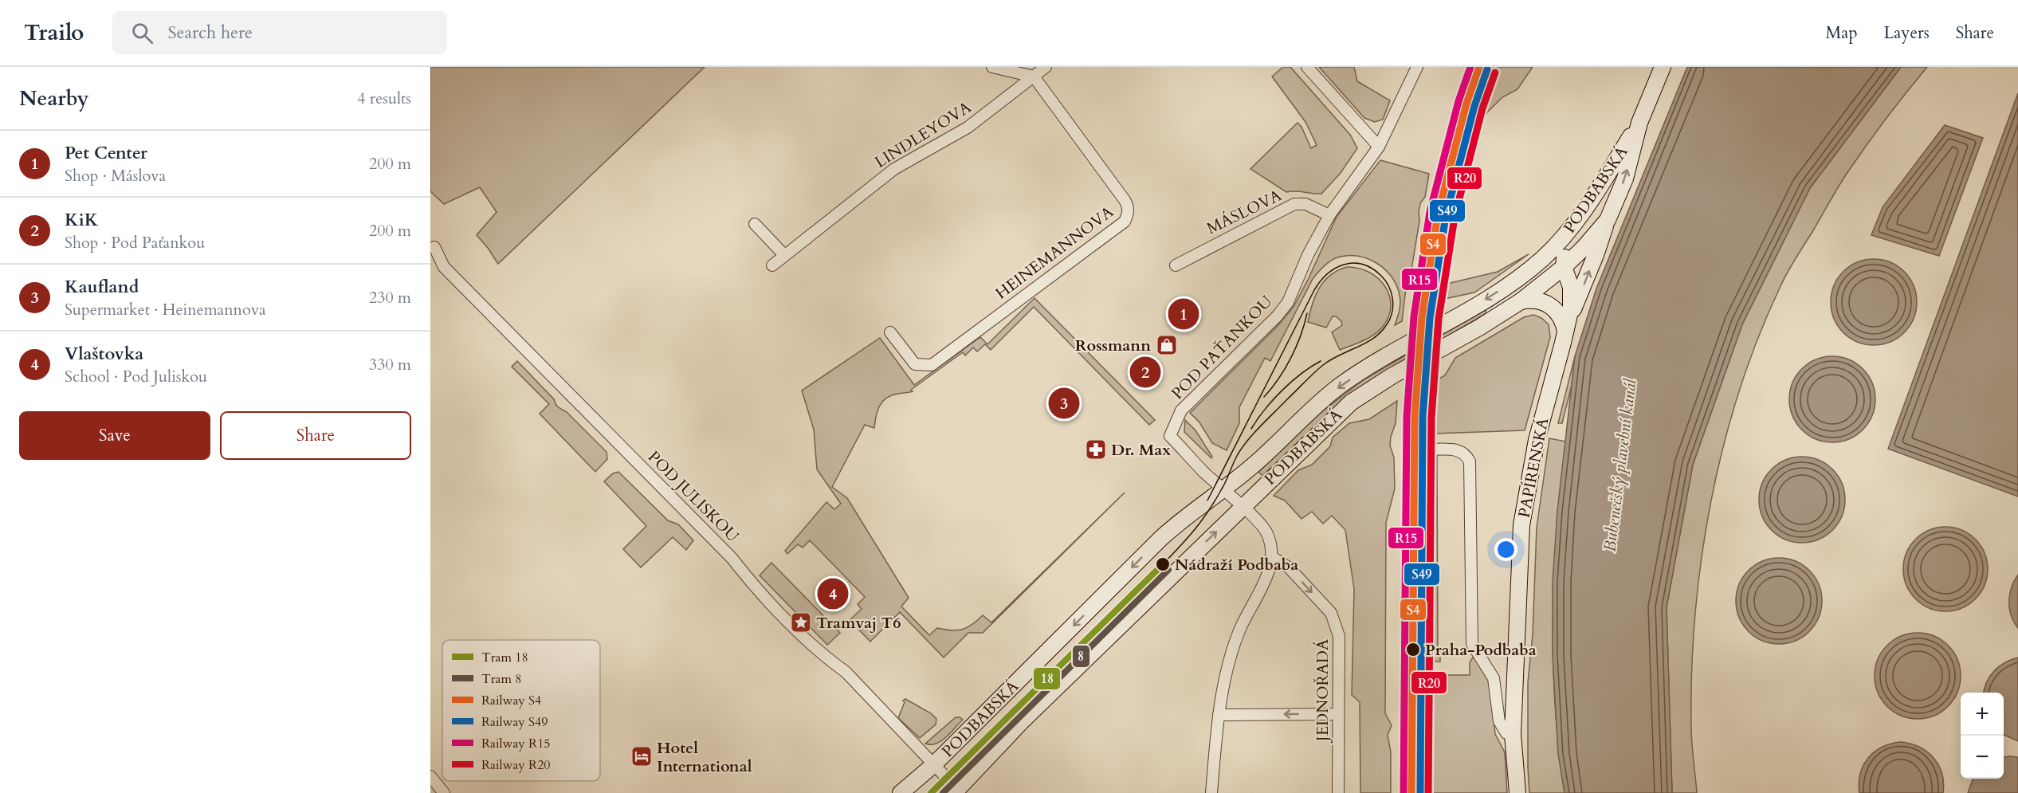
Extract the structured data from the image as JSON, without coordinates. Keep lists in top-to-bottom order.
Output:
{
  "streets": {
    "main road": ["PODBABSKÁ", "PAPÍRENSKÁ"],
    "street": [
      "LINDLEYOVA",
      "MÁSLOVA",
      "HEINEMANNOVA",
      "POD PAŤANKOU",
      "POD JULISKOU",
      "JEDNOŘADÁ"
    ]
  },
  "crossings": [
    ["LINDLEYOVA", "HEINEMANNOVA"],
    ["PODBABSKÁ", "POD PAŤANKOU"],
    ["PODBABSKÁ", "PAPÍRENSKÁ"],
    ["PODBABSKÁ", "POD JULISKOU"],
    ["MÁSLOVA", "POD PAŤANKOU"]
  ],
  "one_way": ["JEDNOŘADÁ"],
  "water": ["Bubenečský plavební kanál"],
  "places": {
    "shop": ["Rossmann"],
    "pharmacy": ["Dr. Max"],
    "other": ["Nádraží Podbaba", "Praha-Podbaba"],
    "place": ["Tramvaj T6"],
    "hotel": ["Hotel International"]
  },
  "lines": [
    "rail line S4",
    "rail line R15",
    "rail line S49",
    "rail line R20",
    "tram line 18",
    "tram line 8"
  ],
  "legend": [
    "Tram 18",
    "Tram 8",
    "Railway S4",
    "Railway S49",
    "Railway R15",
    "Railway R20"
  ],
  "page": {
    "header": "Trailo",
    "search": "Search here",
    "nav": ["Map", "Layers", "Share"],
    "heading": ["Nearby", "4 results"],
    "list": [
      {
        "mark": "1",
        "name": "Pet Center",
        "note": "Shop · Máslova",
        "value": "200 m"
      },
      {
        "mark": "2",
        "name": "KiK",
        "note": "Shop · Pod Paťankou",
        "value": "200 m"
      },
      {
        "mark": "3",
        "name": "Kaufland",
        "note": "Supermarket · Heinemannova",
        "value": "230 m"
      },
      {
        "mark": "4",
        "name": "Vlaštovka",
        "note": "School · Pod Juliskou",
        "value": "330 m"
      }
    ],
    "pins": [
      "1",
      "2",
      "3",
      "4"
    ],
    "buttons": ["Save", "Share"],
    "map_buttons": ["+", "−"]
  }
}
